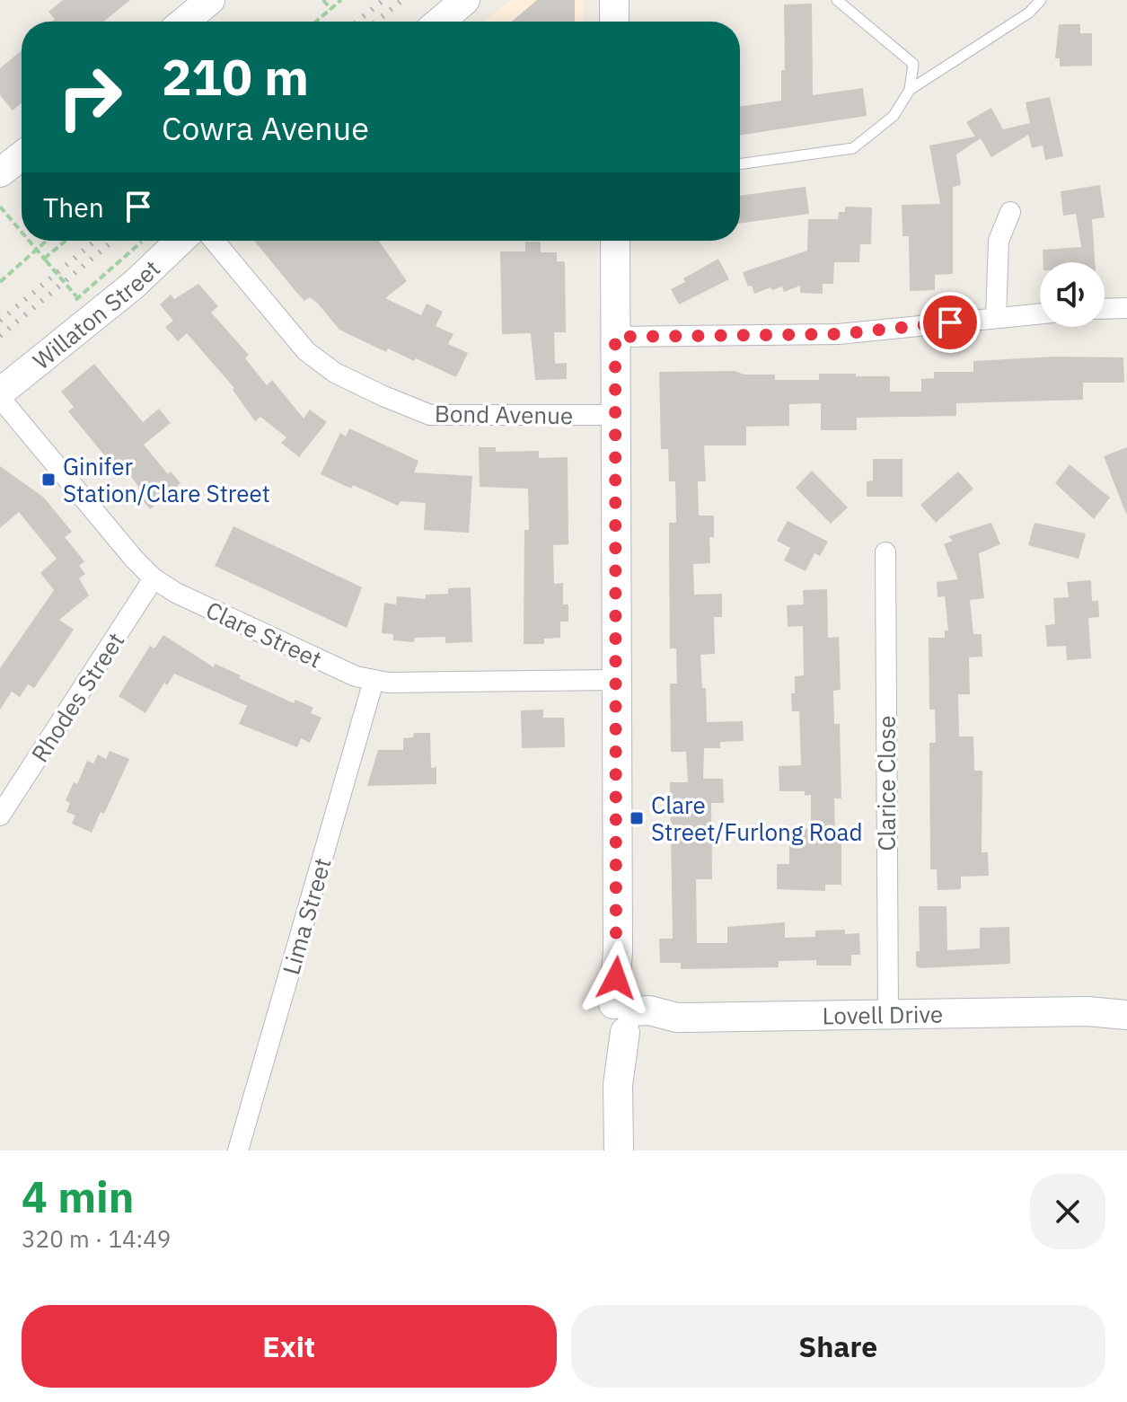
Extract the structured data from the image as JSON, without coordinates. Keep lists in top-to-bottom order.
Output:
{
  "streets": {
    "main road": ["Willaton Street", "Lovell Drive"],
    "street": [
      "Bond Avenue",
      "Clare Street",
      "Rhodes Street",
      "Clarice Close",
      "Lima Street"
    ]
  },
  "crossings": [
    ["Willaton Street", "Clare Street"],
    ["Clare Street", "Rhodes Street"],
    ["Clare Street", "Lima Street"],
    ["Clarice Close", "Lovell Drive"]
  ],
  "places": {
    "transit": ["Ginifer Station/Clare Street", "Clare Street/Furlong Road"]
  },
  "page": {
    "turn": ["210 m", "Cowra Avenue"],
    "then": "Then",
    "heading": ["4 min", "320 m · 14:49"],
    "buttons": ["Exit", "Share"]
  }
}
